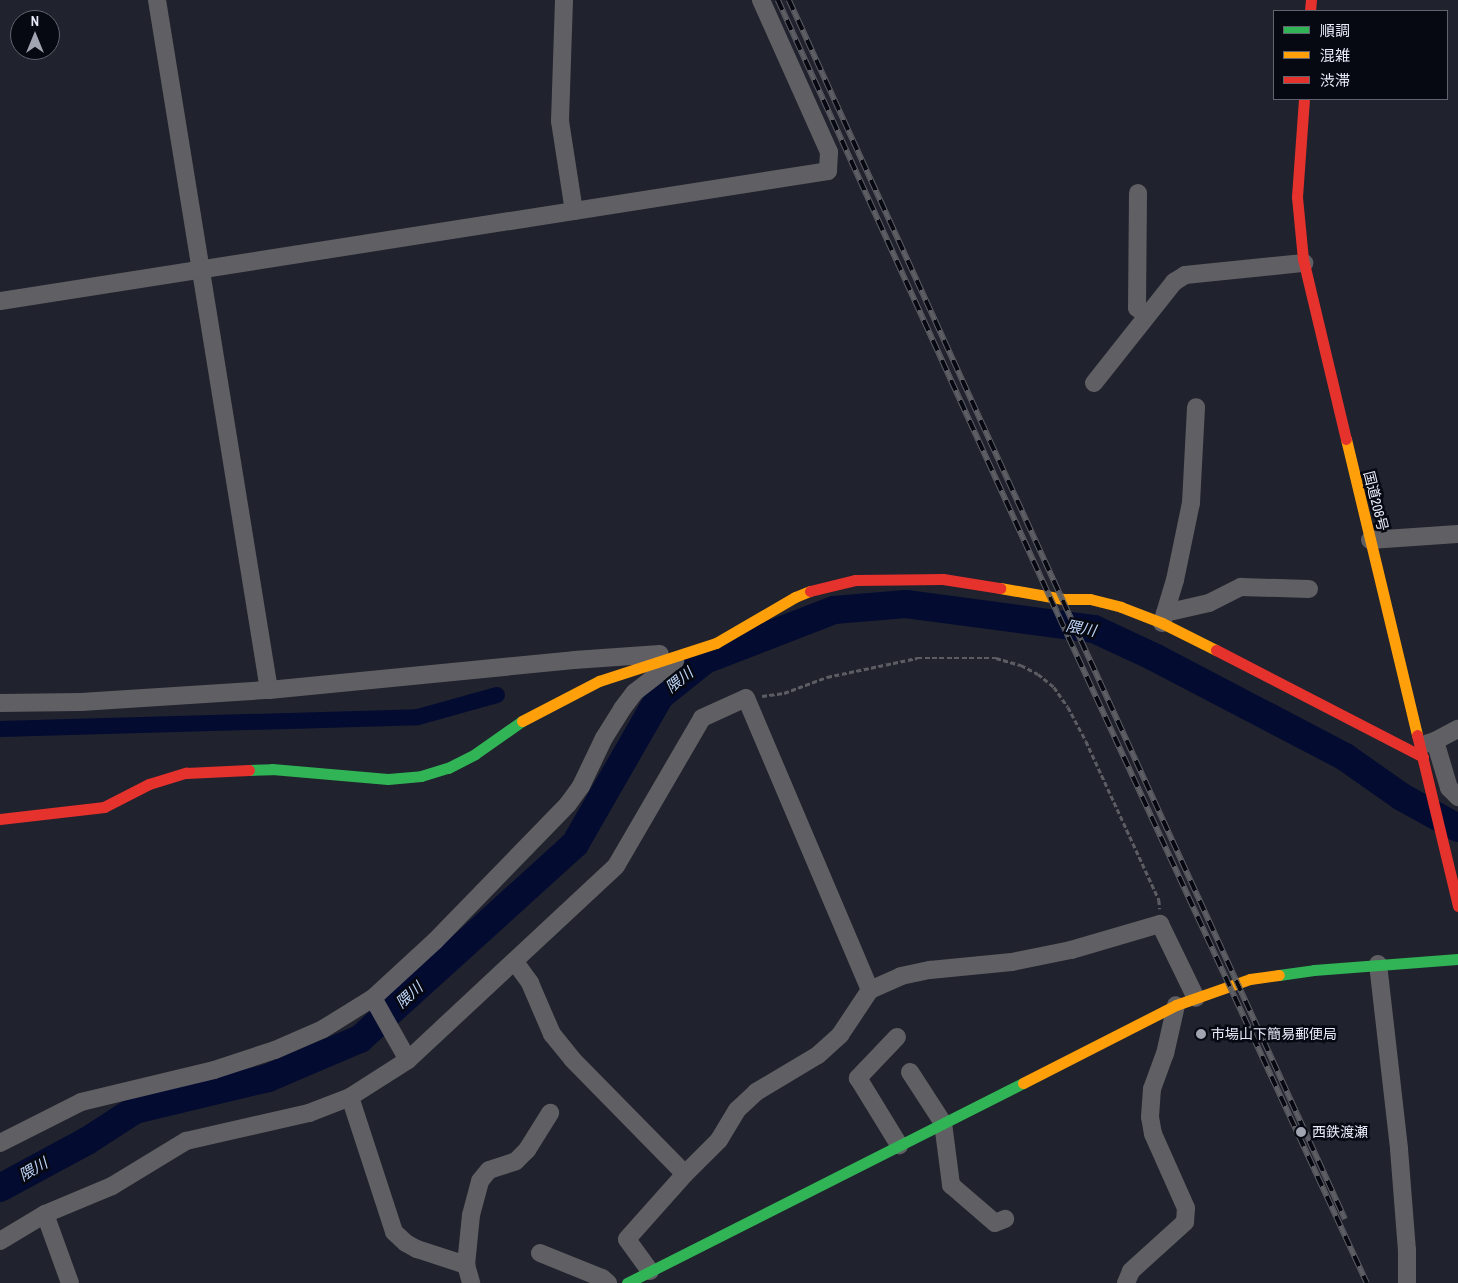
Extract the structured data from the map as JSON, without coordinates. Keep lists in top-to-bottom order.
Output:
{
  "streets": {
    "main road": ["国道208号"]
  },
  "water": ["隈川"],
  "places": ["市場山下簡易郵便局", "西鉄渡瀬"],
  "legend": ["順調", "混雑", "渋滞"],
  "north": "top"
}
